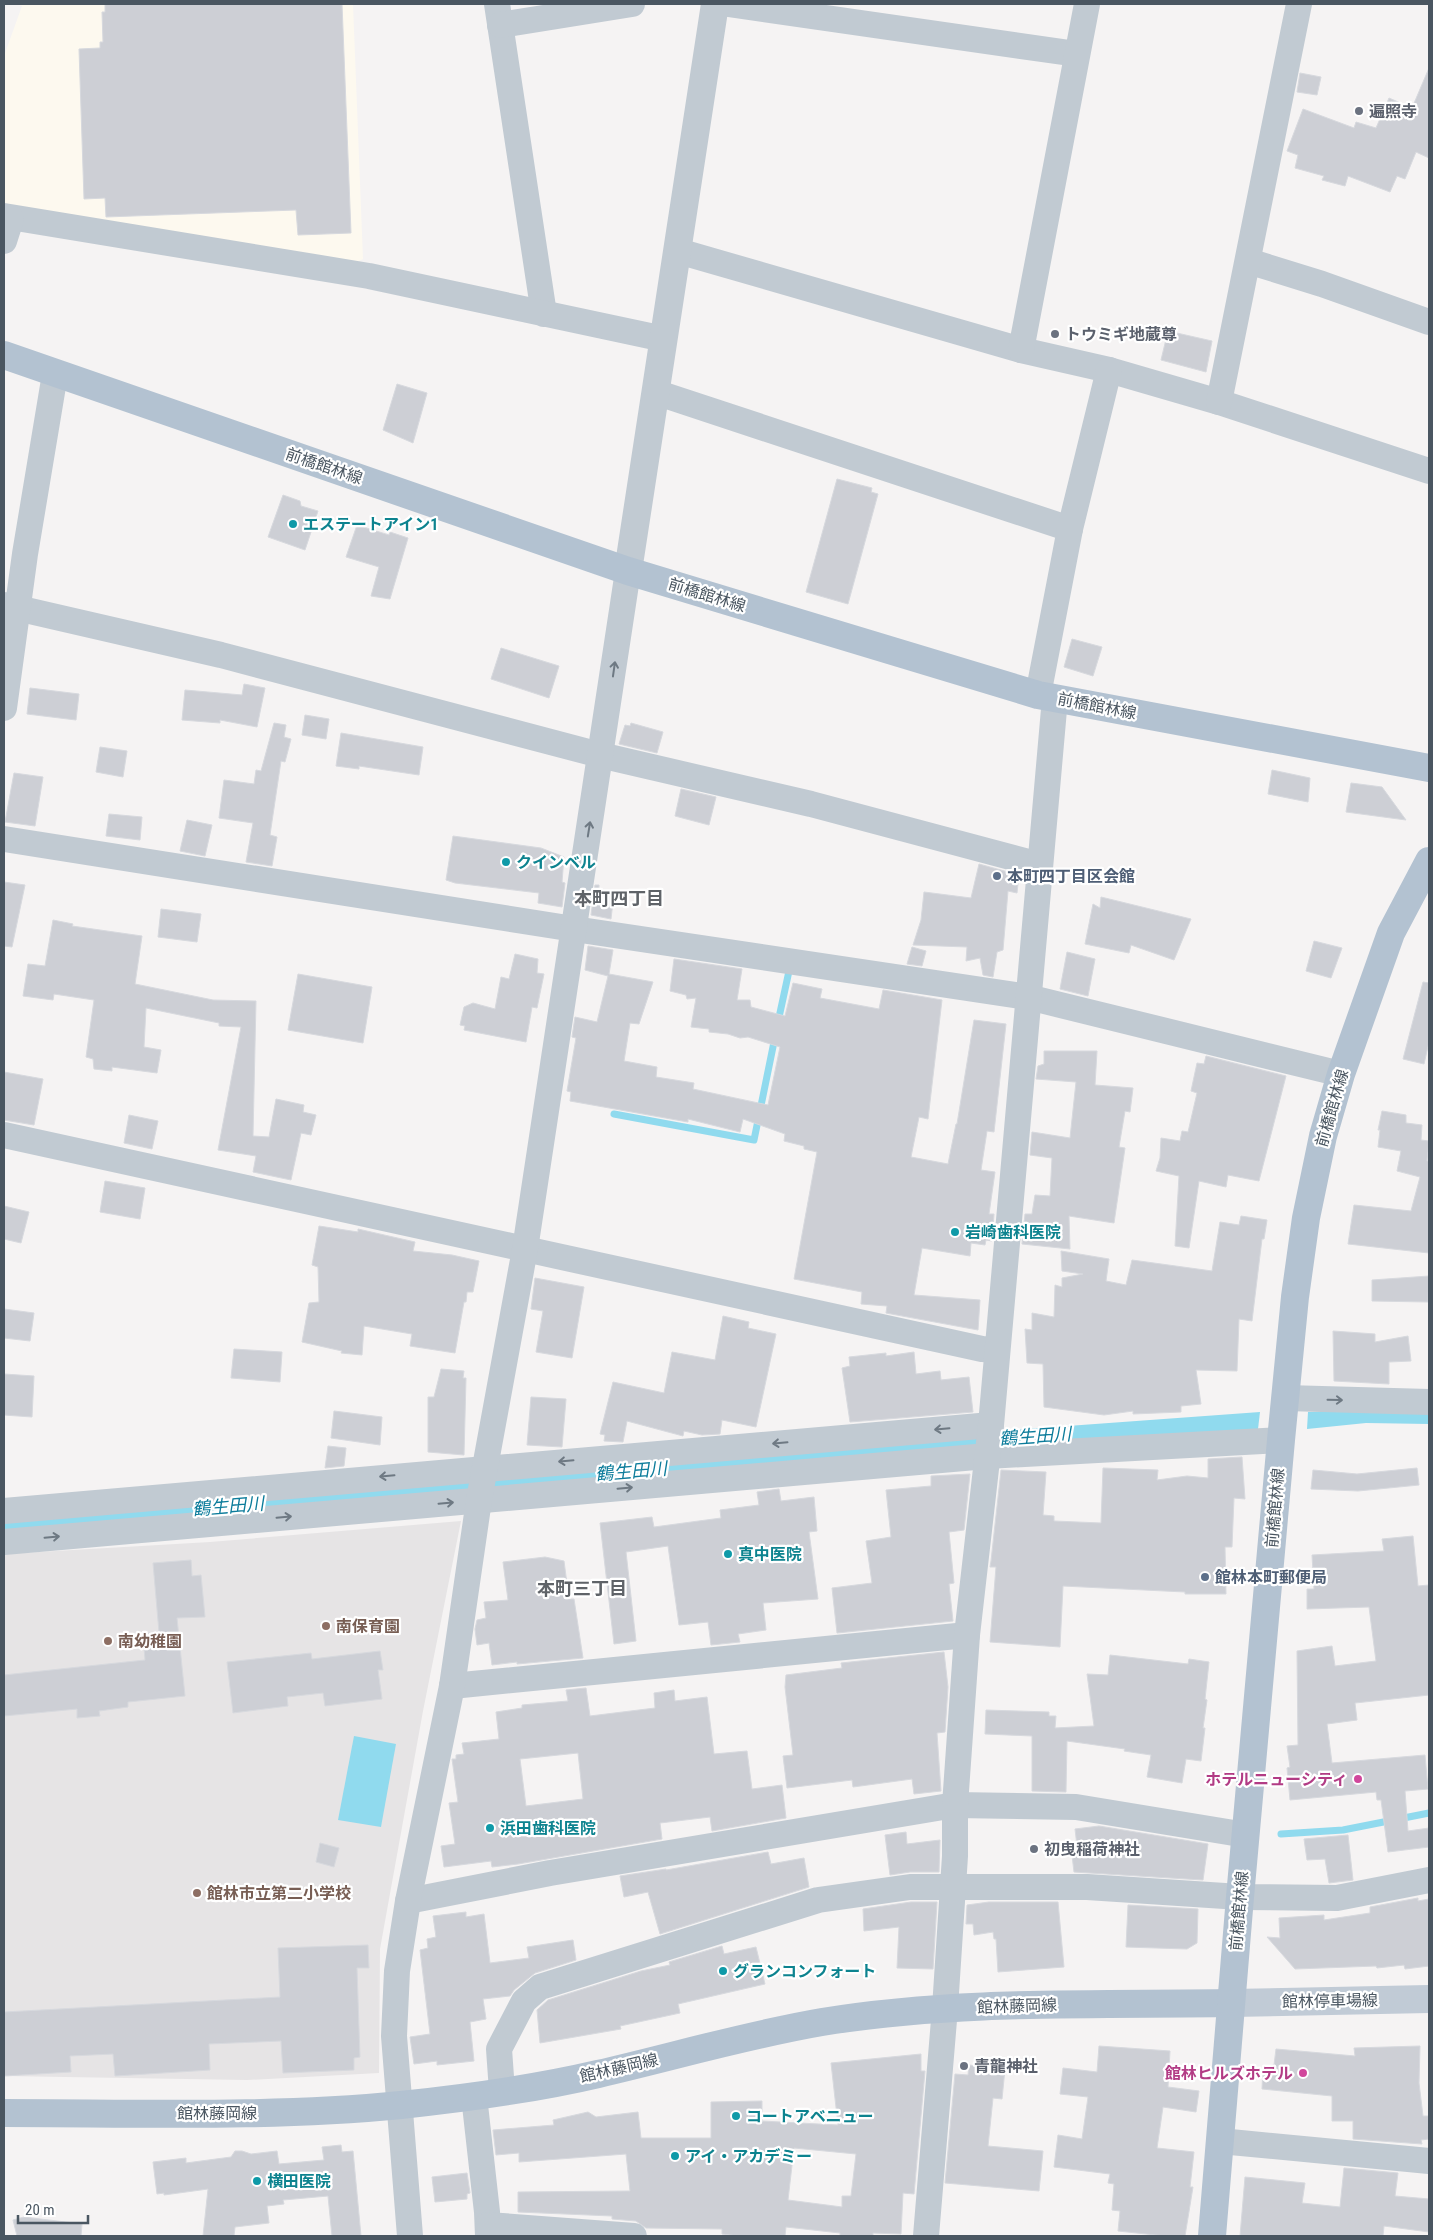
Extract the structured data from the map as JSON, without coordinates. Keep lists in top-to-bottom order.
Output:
{
  "streets": {
    "main road": ["前橋館林線", "館林停車場線", "館林藤岡線"]
  },
  "crossings": [
    ["前橋館林線", "館林停車場線"],
    ["前橋館林線", "館林藤岡線"],
    ["館林停車場線", "館林藤岡線"]
  ],
  "districts": ["本町四丁目", "本町三丁目"],
  "water": ["鶴生田川"],
  "places": [
    "遍照寺",
    "トウミギ地蔵尊",
    "エステートアイン1",
    "クインベル",
    "本町四丁目区会館",
    "岩崎歯科医院",
    "真中医院",
    "館林本町郵便局",
    "南保育園",
    "南幼稚園",
    "ホテルニューシティ",
    "浜田歯科医院",
    "初曳稲荷神社",
    "館林市立第二小学校",
    "グランコンフォート",
    "青龍神社",
    "館林ヒルズホテル",
    "コートアベニュー",
    "アイ・アカデミー",
    "横田医院"
  ],
  "scale_bar": "20 m"
}
